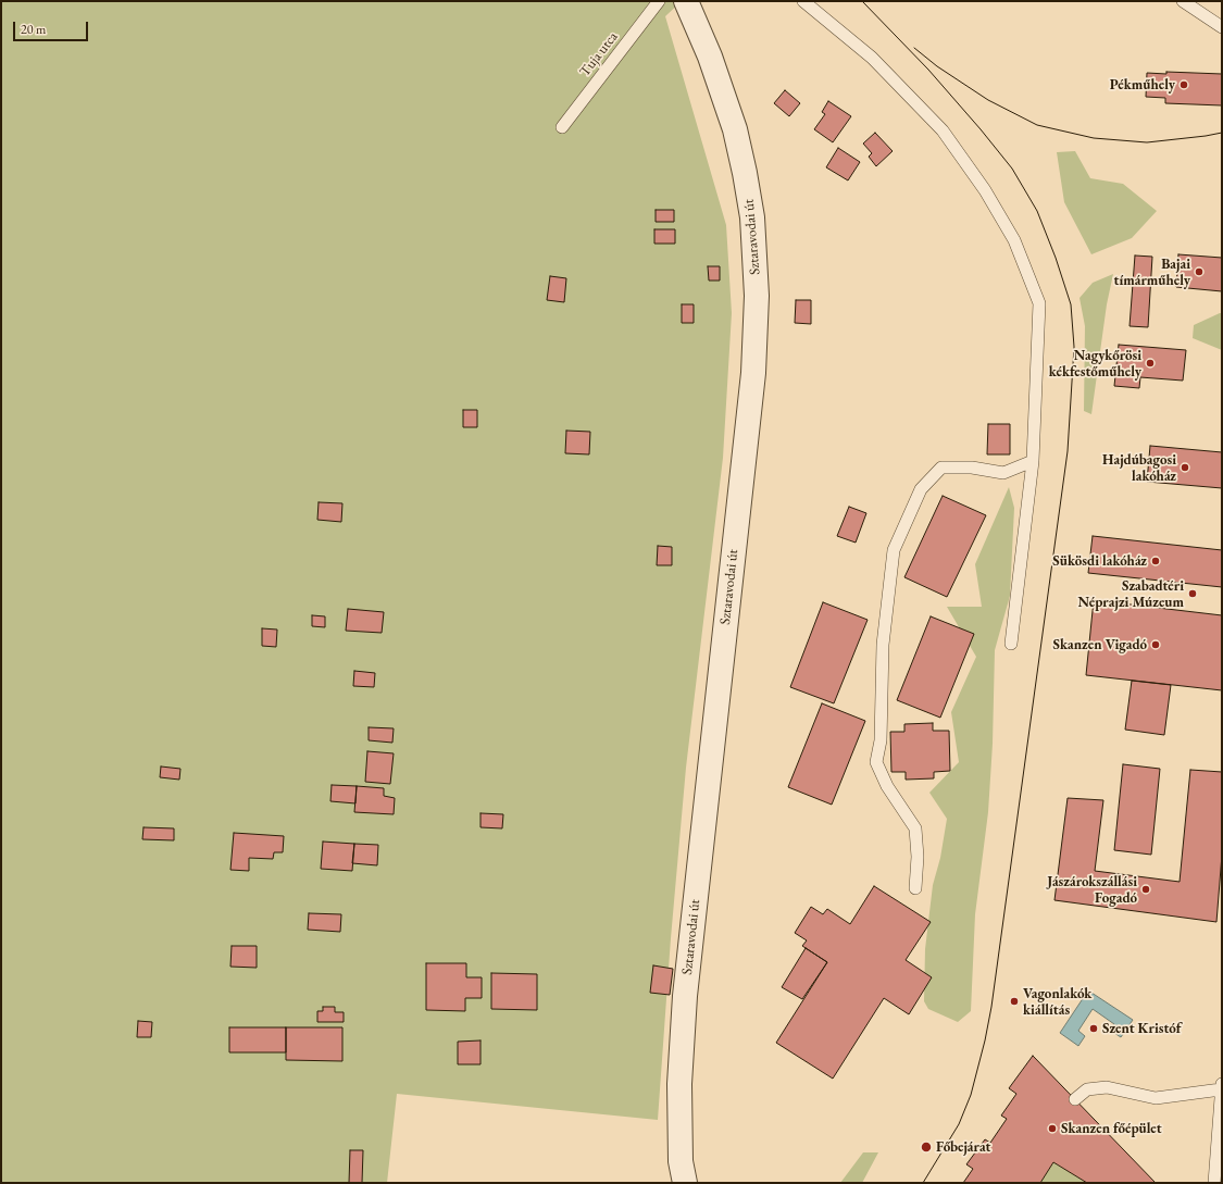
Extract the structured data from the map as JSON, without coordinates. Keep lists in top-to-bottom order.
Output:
{
  "streets": {
    "street": ["Sztaravodai út"],
    "lane": ["Tuja utca"]
  },
  "places": [
    "Pékműhely",
    "Bajai tímárműhely",
    "Nagykőrösi kékfestőműhely",
    "Hajdúbagosi lakóház",
    "Sükösdi lakóház",
    "Szabadtéri Néprajzi Múzeum",
    "Skanzen Vigadó",
    "Jászárokszállási Fogadó",
    "Vagonlakók kiállítás",
    "Szent Kristóf",
    "Skanzen főépület",
    "Főbejárat"
  ],
  "scale_bar": "20 m"
}
